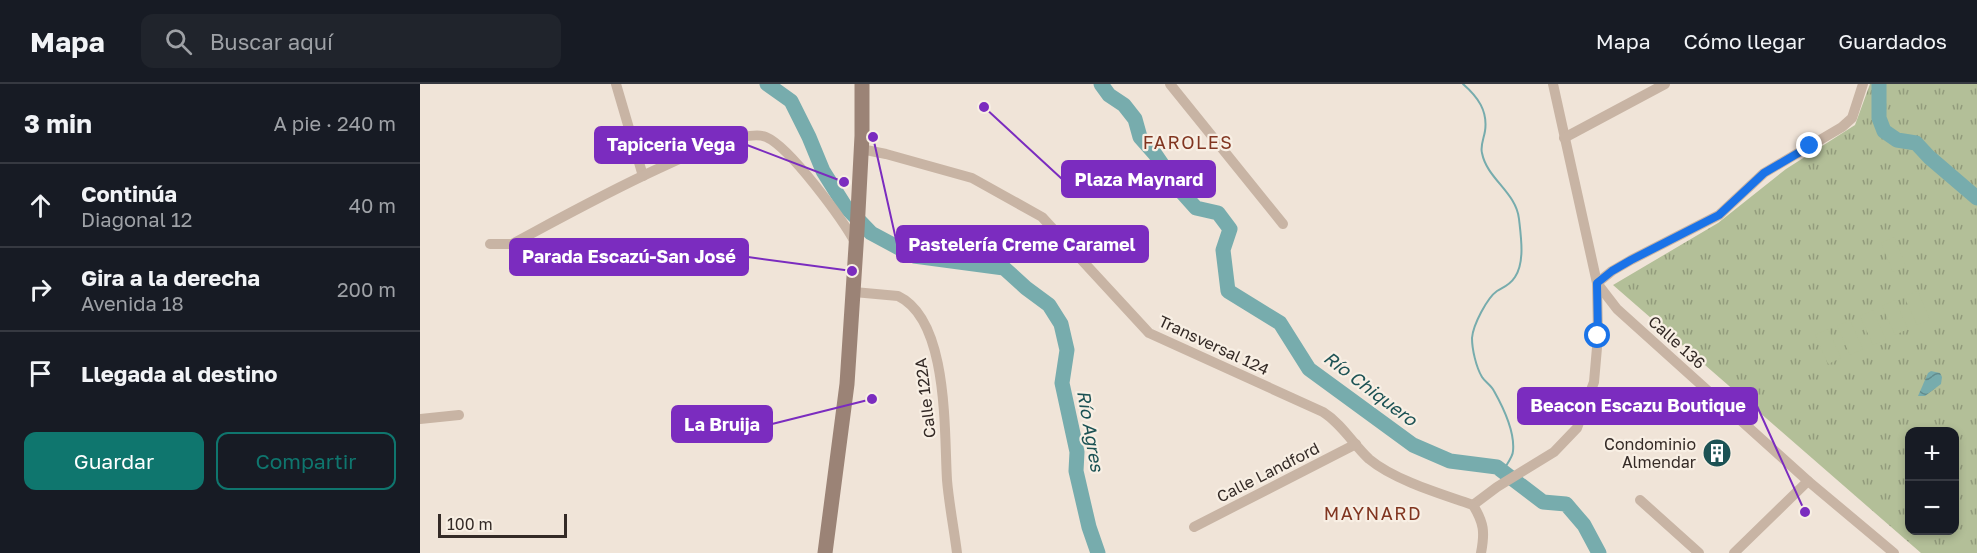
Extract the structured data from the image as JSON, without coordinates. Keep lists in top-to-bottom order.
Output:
{
  "streets": {
    "street": [
      "Calle 136",
      "Transversal 124",
      "Calle 122A",
      "Calle Landford"
    ]
  },
  "crossings": [
    ["Transversal 124", "Calle Landford"]
  ],
  "districts": ["FAROLES", "MAYNARD"],
  "water": ["Río Chiquero", "Río Agres"],
  "places": {
    "other": [
      "Plaza Maynard",
      "Pastelería Creme Caramel",
      "Tapiceria Vega",
      "Parada Escazú-San José",
      "La Bruija",
      "Beacon Escazu Boutique"
    ],
    "building": ["Condominio Almendar"]
  },
  "scale_bar": "100 m",
  "page": {
    "header": "Mapa",
    "search": "Buscar aquí",
    "nav": ["Mapa", "Cómo llegar", "Guardados"],
    "heading": ["3 min", "A pie · 240 m"],
    "list": [
      ["Continúa", "Diagonal 12", "40 m"],
      ["Gira a la derecha", "Avenida 18", "200 m"],
      "Llegada al destino"
    ],
    "buttons": ["Guardar", "Compartir"],
    "map_buttons": ["+", "−"],
    "scale": "100 m"
  }
}
